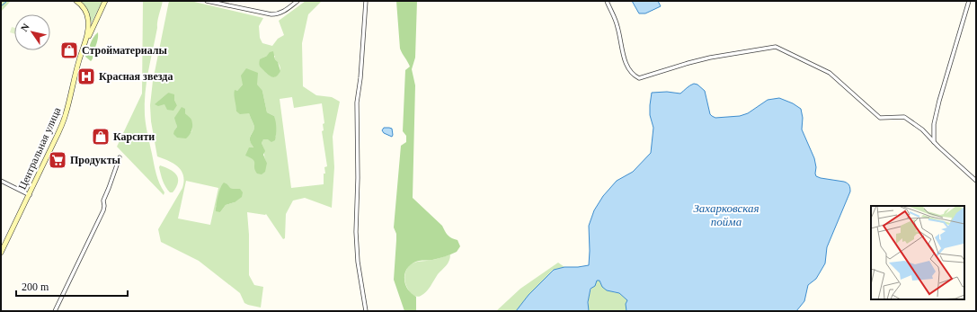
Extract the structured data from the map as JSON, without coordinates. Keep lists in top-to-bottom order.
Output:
{
  "streets": {
    "main road": ["Центральная улица"]
  },
  "water": ["Захарковская пойма"],
  "places": {
    "shop": ["Стройматериалы", "Карсити"],
    "hospital": ["Красная звезда"],
    "supermarket": ["Продукты"]
  },
  "scale_bar": "200 m",
  "north": "top left"
}
